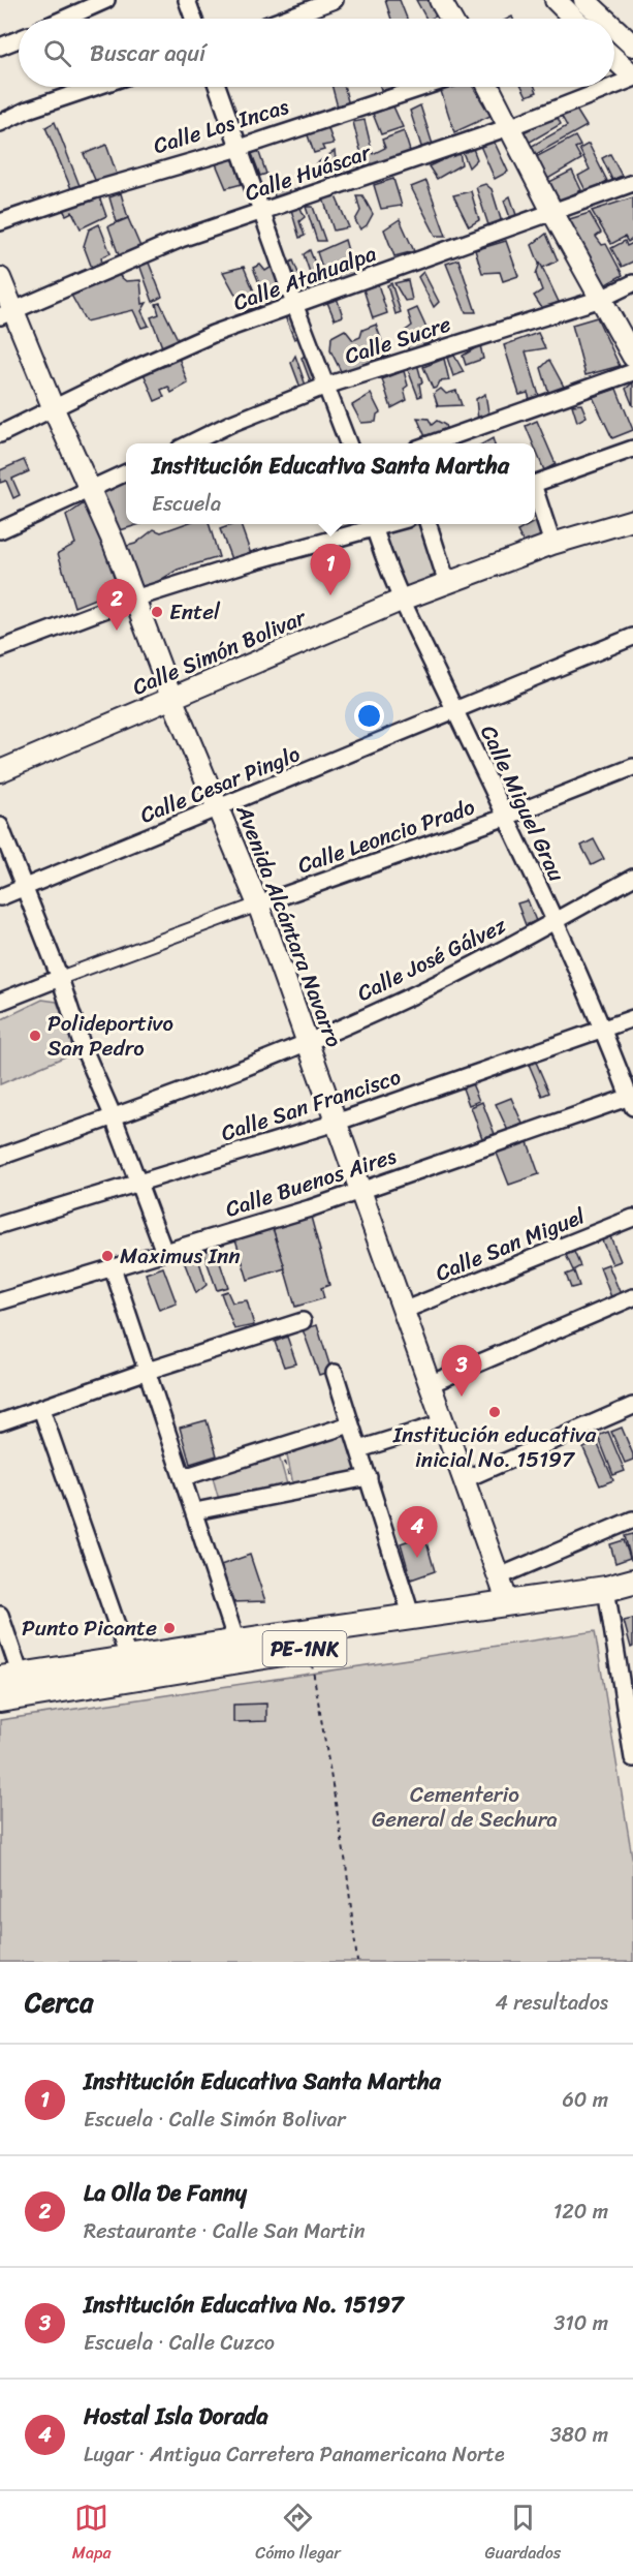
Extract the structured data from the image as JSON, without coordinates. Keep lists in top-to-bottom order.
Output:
{
  "streets": {
    "main road": ["PE-1NK"],
    "street": [
      "Calle Los Incas",
      "Calle Huáscar",
      "Calle Atahualpa",
      "Calle Sucre",
      "Calle Simón Bolivar",
      "Calle Cesar Pinglo",
      "Calle Miguel Grau",
      "Calle Leoncio Prado",
      "Avenida Alcántara Navarro",
      "Calle José Gálvez",
      "Calle San Francisco",
      "Calle Buenos Aires",
      "Calle San Miguel"
    ]
  },
  "crossings": [
    ["Calle Huáscar", "Avenida Alcántara Navarro"],
    ["Calle Atahualpa", "Avenida Alcántara Navarro"],
    ["Calle Simón Bolivar", "Calle Miguel Grau"],
    ["Calle Simón Bolivar", "Avenida Alcántara Navarro"],
    ["Calle Cesar Pinglo", "Calle Miguel Grau"],
    ["Calle Cesar Pinglo", "Avenida Alcántara Navarro"],
    ["Calle Miguel Grau", "Calle Leoncio Prado"],
    ["Calle Miguel Grau", "Calle José Gálvez"],
    ["Calle Miguel Grau", "Calle San Francisco"],
    ["Calle Miguel Grau", "Calle Buenos Aires"],
    ["Calle Leoncio Prado", "Avenida Alcántara Navarro"],
    ["Avenida Alcántara Navarro", "Calle José Gálvez"],
    ["Avenida Alcántara Navarro", "Calle San Francisco"],
    ["Avenida Alcántara Navarro", "Calle Buenos Aires"],
    ["Avenida Alcántara Navarro", "Calle San Miguel"],
    ["Avenida Alcántara Navarro", "PE-1NK"]
  ],
  "parks": ["Cementerio General de Sechura"],
  "places": [
    "Entel",
    "Polideportivo San Pedro",
    "Maximus Inn",
    "Institución educativa inicial No. 15197",
    "Punto Picante"
  ],
  "page": {
    "search": "Buscar aquí",
    "popup": ["Institución Educativa Santa Martha", "Escuela"],
    "pins": [
      "1",
      "2",
      "3",
      "4"
    ],
    "heading": ["Cerca", "4 resultados"],
    "list": [
      {
        "mark": "1",
        "name": "Institución Educativa Santa Martha",
        "note": "Escuela · Calle Simón Bolivar",
        "value": "60 m"
      },
      {
        "mark": "2",
        "name": "La Olla De Fanny",
        "note": "Restaurante · Calle San Martin",
        "value": "120 m"
      },
      {
        "mark": "3",
        "name": "Institución Educativa No. 15197",
        "note": "Escuela · Calle Cuzco",
        "value": "310 m"
      },
      {
        "mark": "4",
        "name": "Hostal Isla Dorada",
        "note": "Lugar · Antigua Carretera Panamericana Norte",
        "value": "380 m"
      }
    ],
    "nav": ["Mapa", "Cómo llegar", "Guardados"]
  }
}
